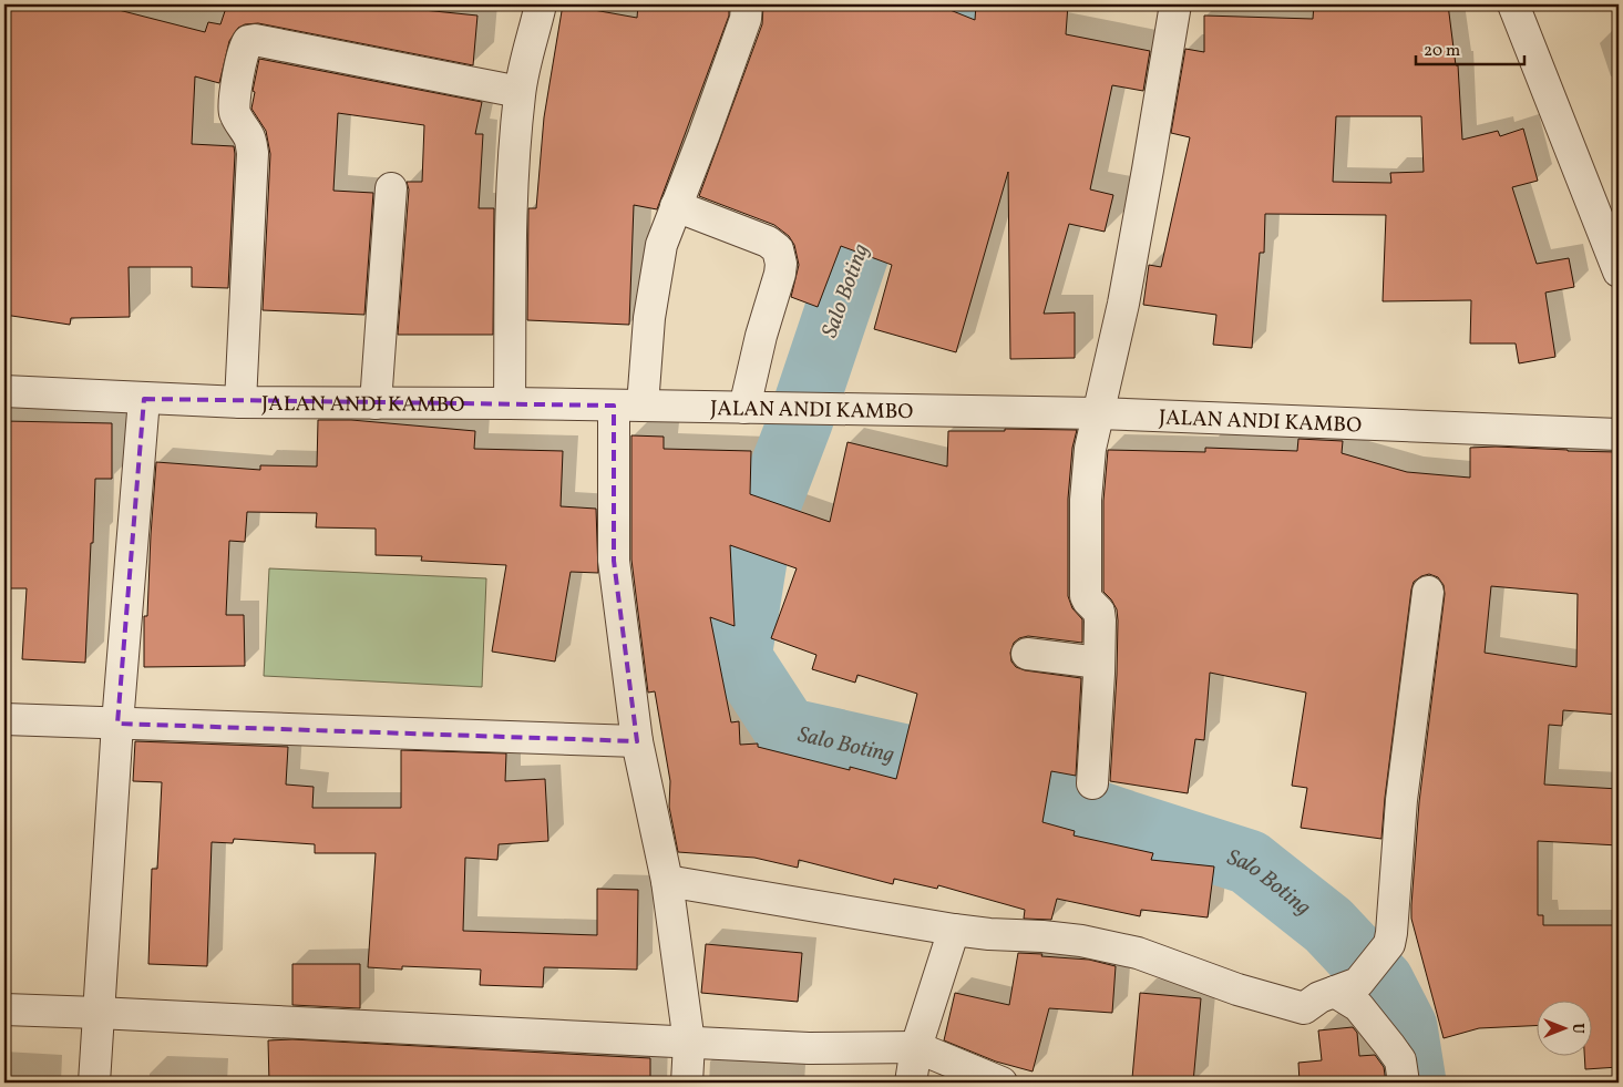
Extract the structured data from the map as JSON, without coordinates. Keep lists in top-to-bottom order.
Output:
{
  "streets": {
    "street": ["JALAN ANDI KAMBO"]
  },
  "water": ["Salo Boting"],
  "scale_bar": "20 m",
  "north": "right"
}
